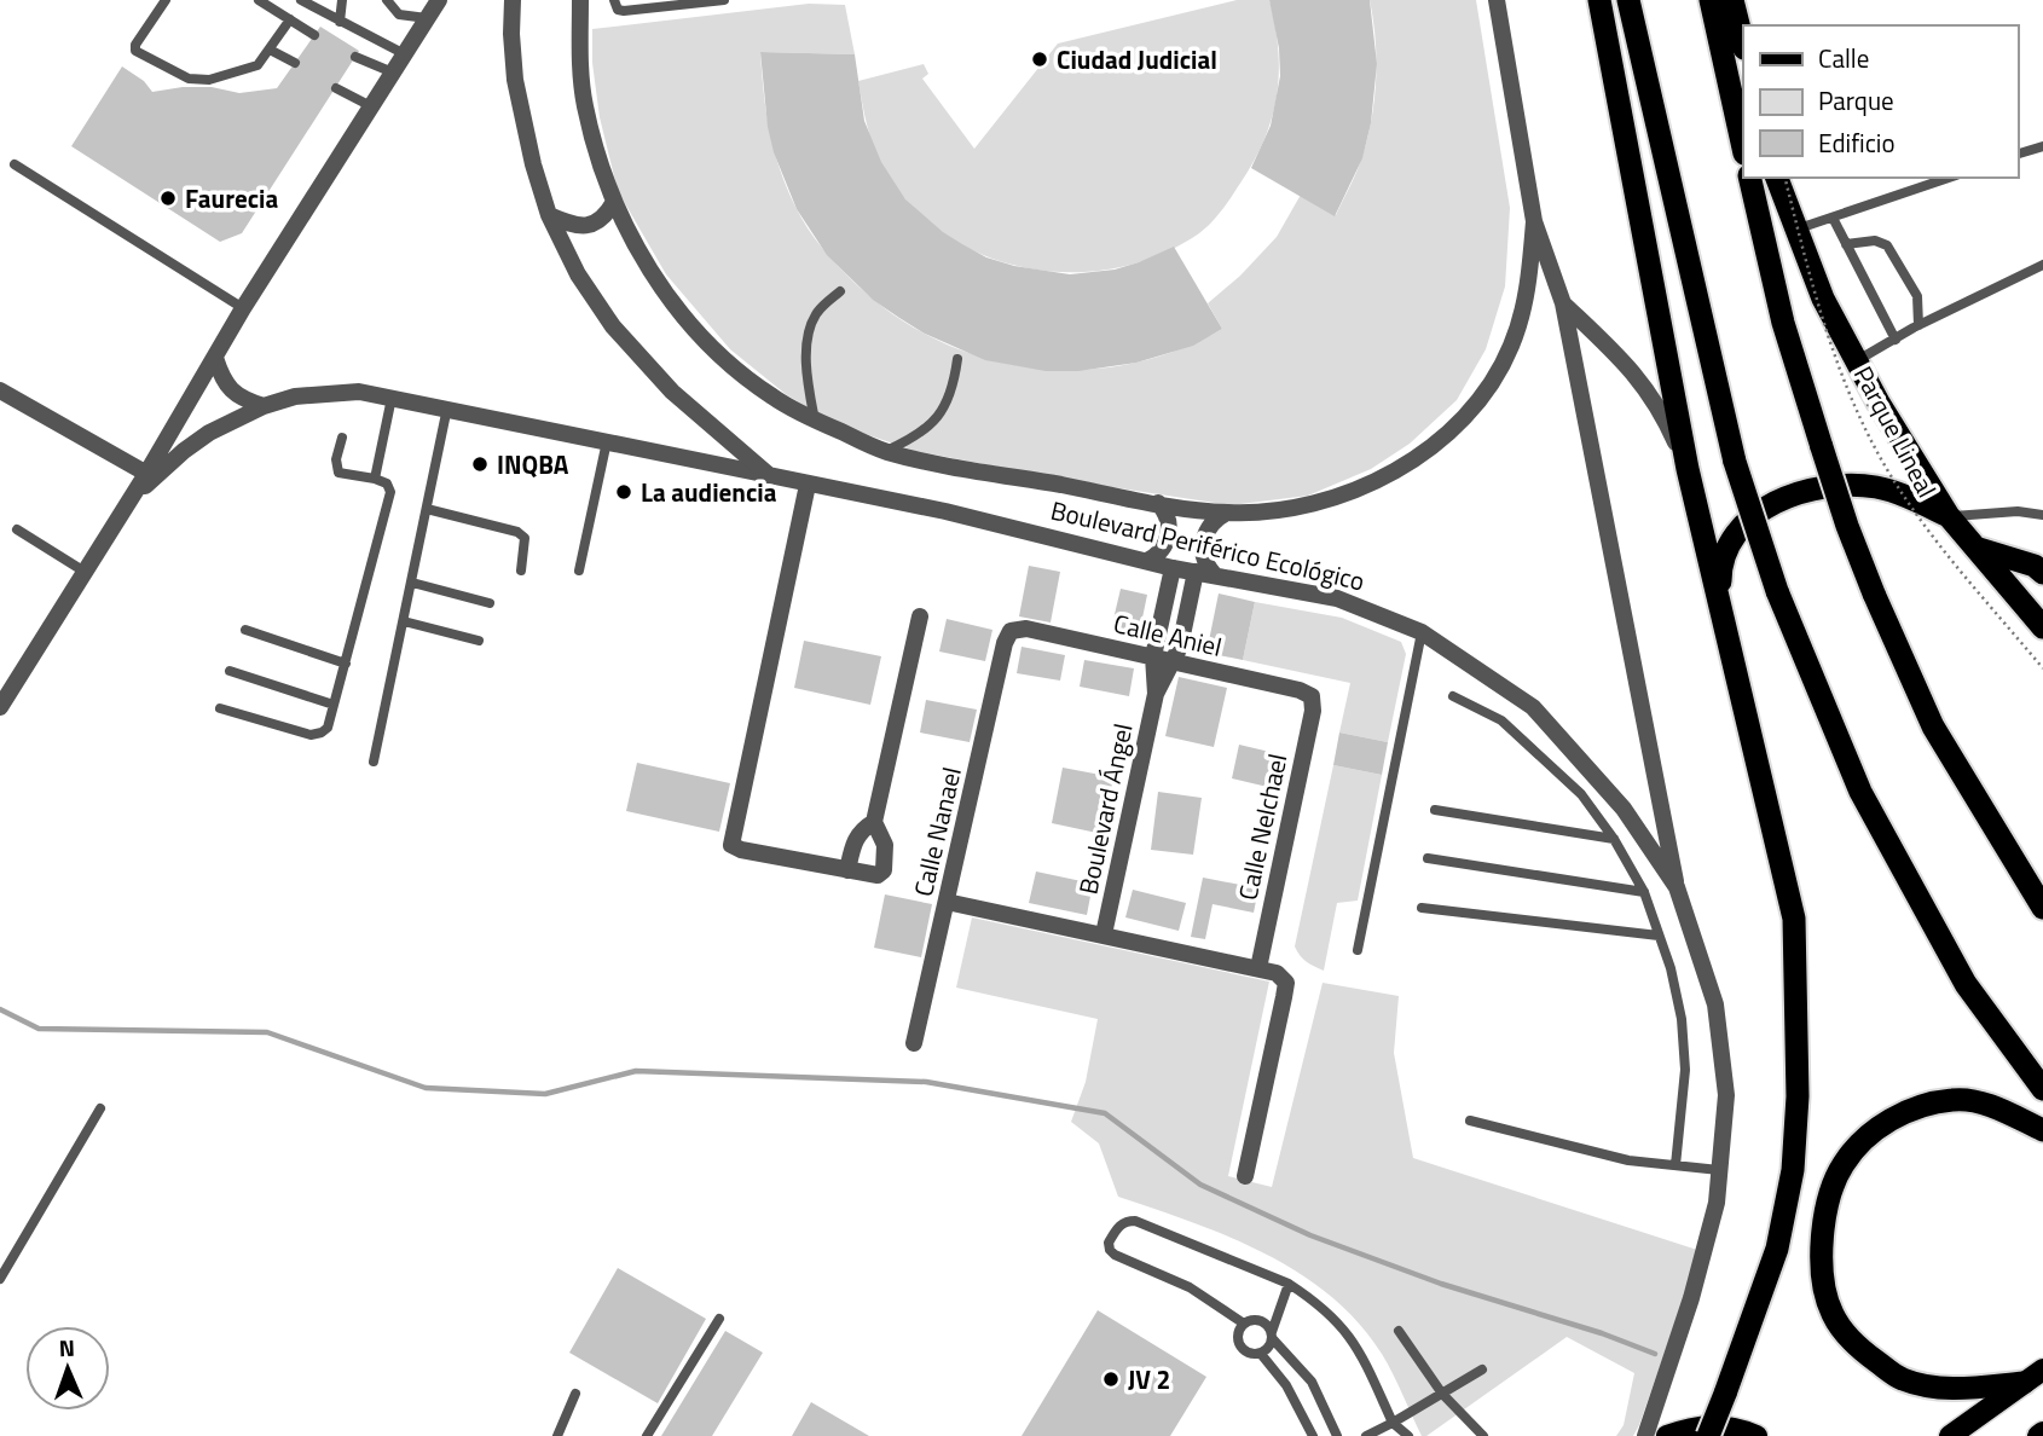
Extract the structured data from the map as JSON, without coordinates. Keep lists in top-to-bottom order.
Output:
{
  "streets": {
    "street": [
      "Boulevard Periférico Ecológico",
      "Calle Aniel",
      "Boulevard Ángel",
      "Calle Nelchael",
      "Calle Nanael"
    ],
    "path": ["Parque Lineal"]
  },
  "crossings": [
    ["Boulevard Periférico Ecológico", "Boulevard Ángel"],
    ["Calle Aniel", "Boulevard Ángel"],
    ["Calle Aniel", "Calle Nelchael"],
    ["Calle Aniel", "Calle Nanael"]
  ],
  "places": [
    "Ciudad Judicial",
    "Faurecia",
    "INQBA",
    "La audiencia",
    "JV 2"
  ],
  "legend": ["Calle", "Parque", "Edificio"],
  "north": "top"
}
